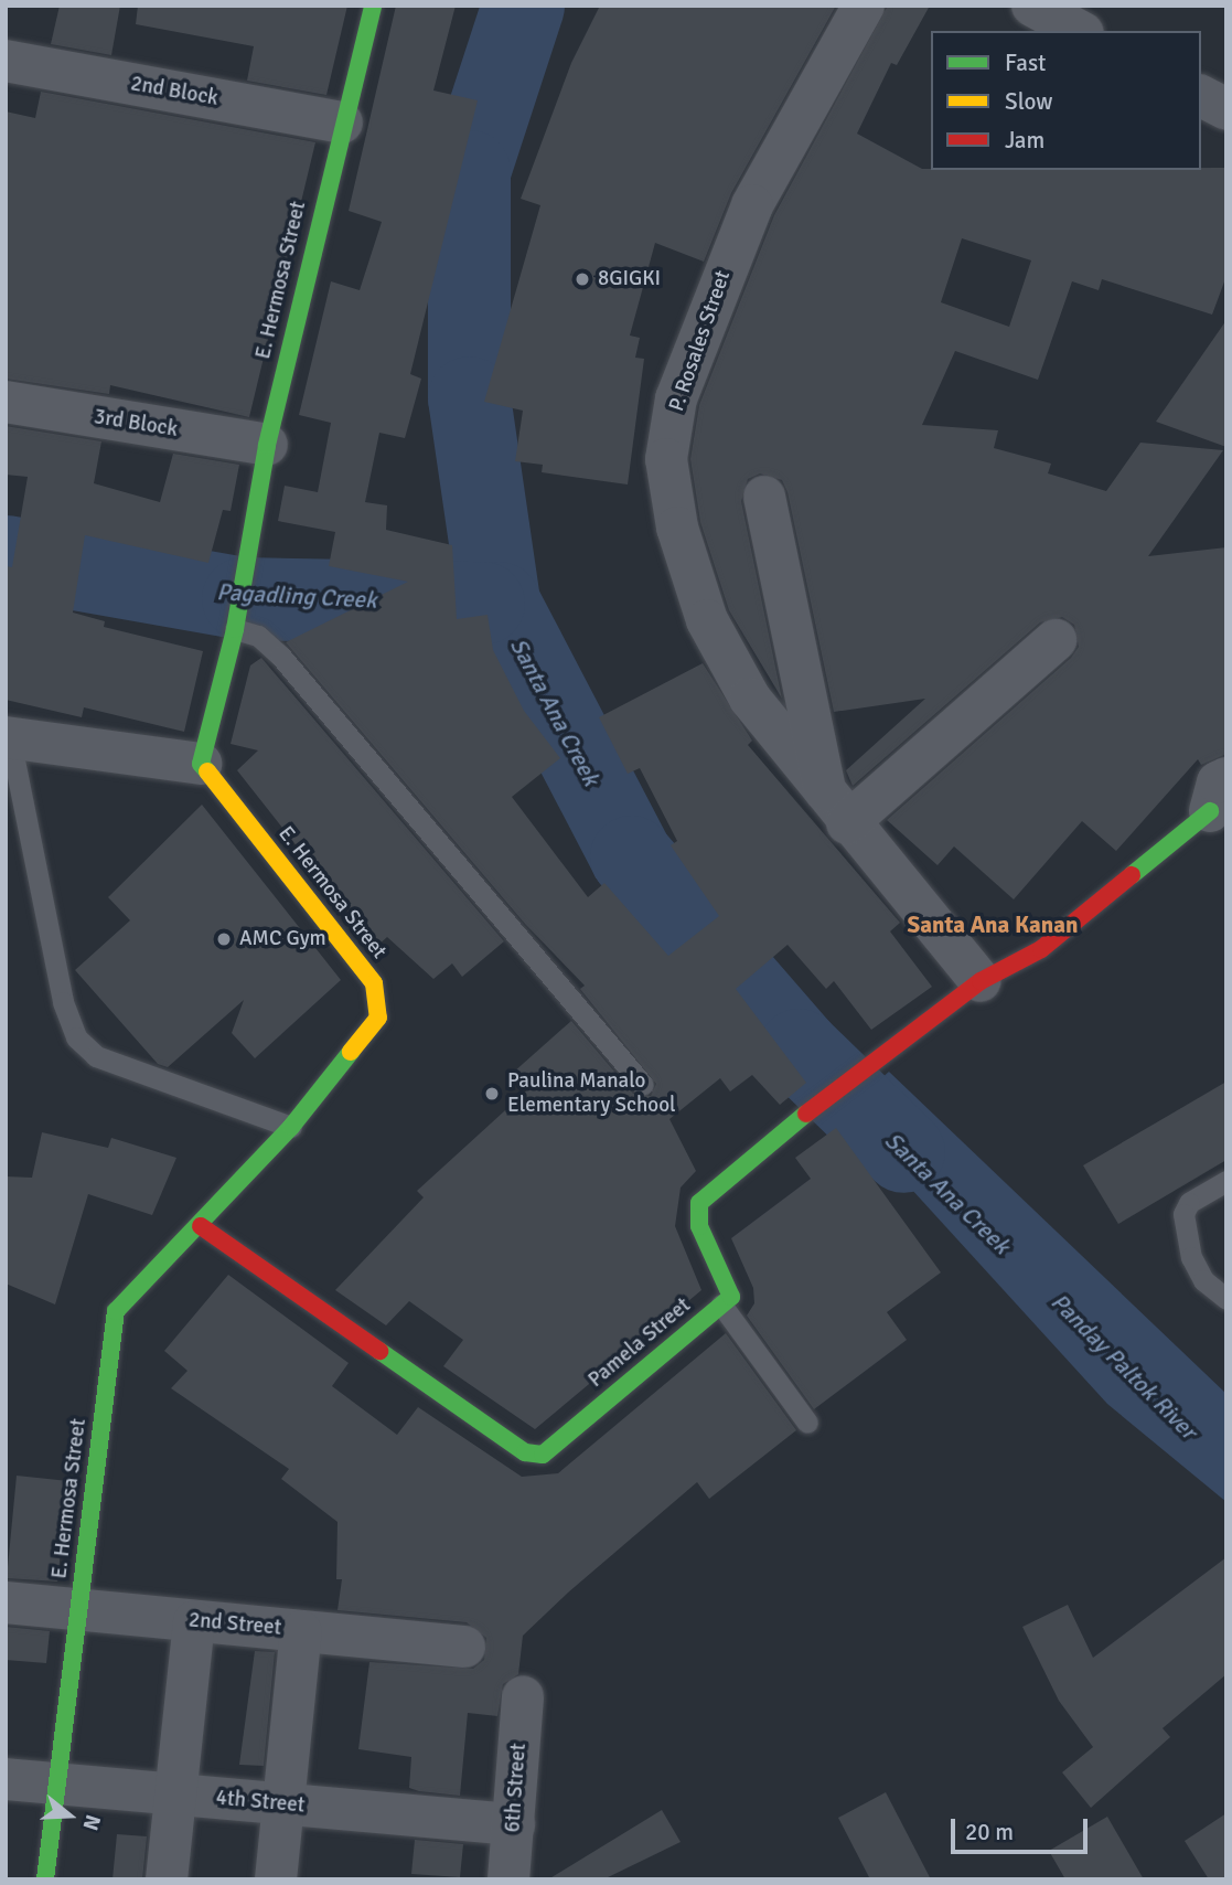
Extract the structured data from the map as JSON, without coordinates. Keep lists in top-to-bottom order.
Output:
{
  "streets": {
    "street": [
      "2nd Block",
      "E. Hermosa Street",
      "P. Rosales Street",
      "3rd Block",
      "Pamela Street",
      "2nd Street",
      "6th Street",
      "4th Street"
    ]
  },
  "crossings": [
    ["2nd Block", "E. Hermosa Street"],
    ["E. Hermosa Street", "3rd Block"],
    ["E. Hermosa Street", "Pamela Street"],
    ["E. Hermosa Street", "2nd Street"],
    ["E. Hermosa Street", "4th Street"],
    ["P. Rosales Street", "Pamela Street"],
    ["6th Street", "4th Street"]
  ],
  "districts": ["Santa Ana Kanan"],
  "water": ["Pagadling Creek", "Santa Ana Creek", "Panday Paltok River"],
  "places": ["8GIGKI", "AMC Gym", "Paulina Manalo Elementary School"],
  "legend": ["Fast", "Slow", "Jam"],
  "scale_bar": "20 m",
  "north": "right"
}
